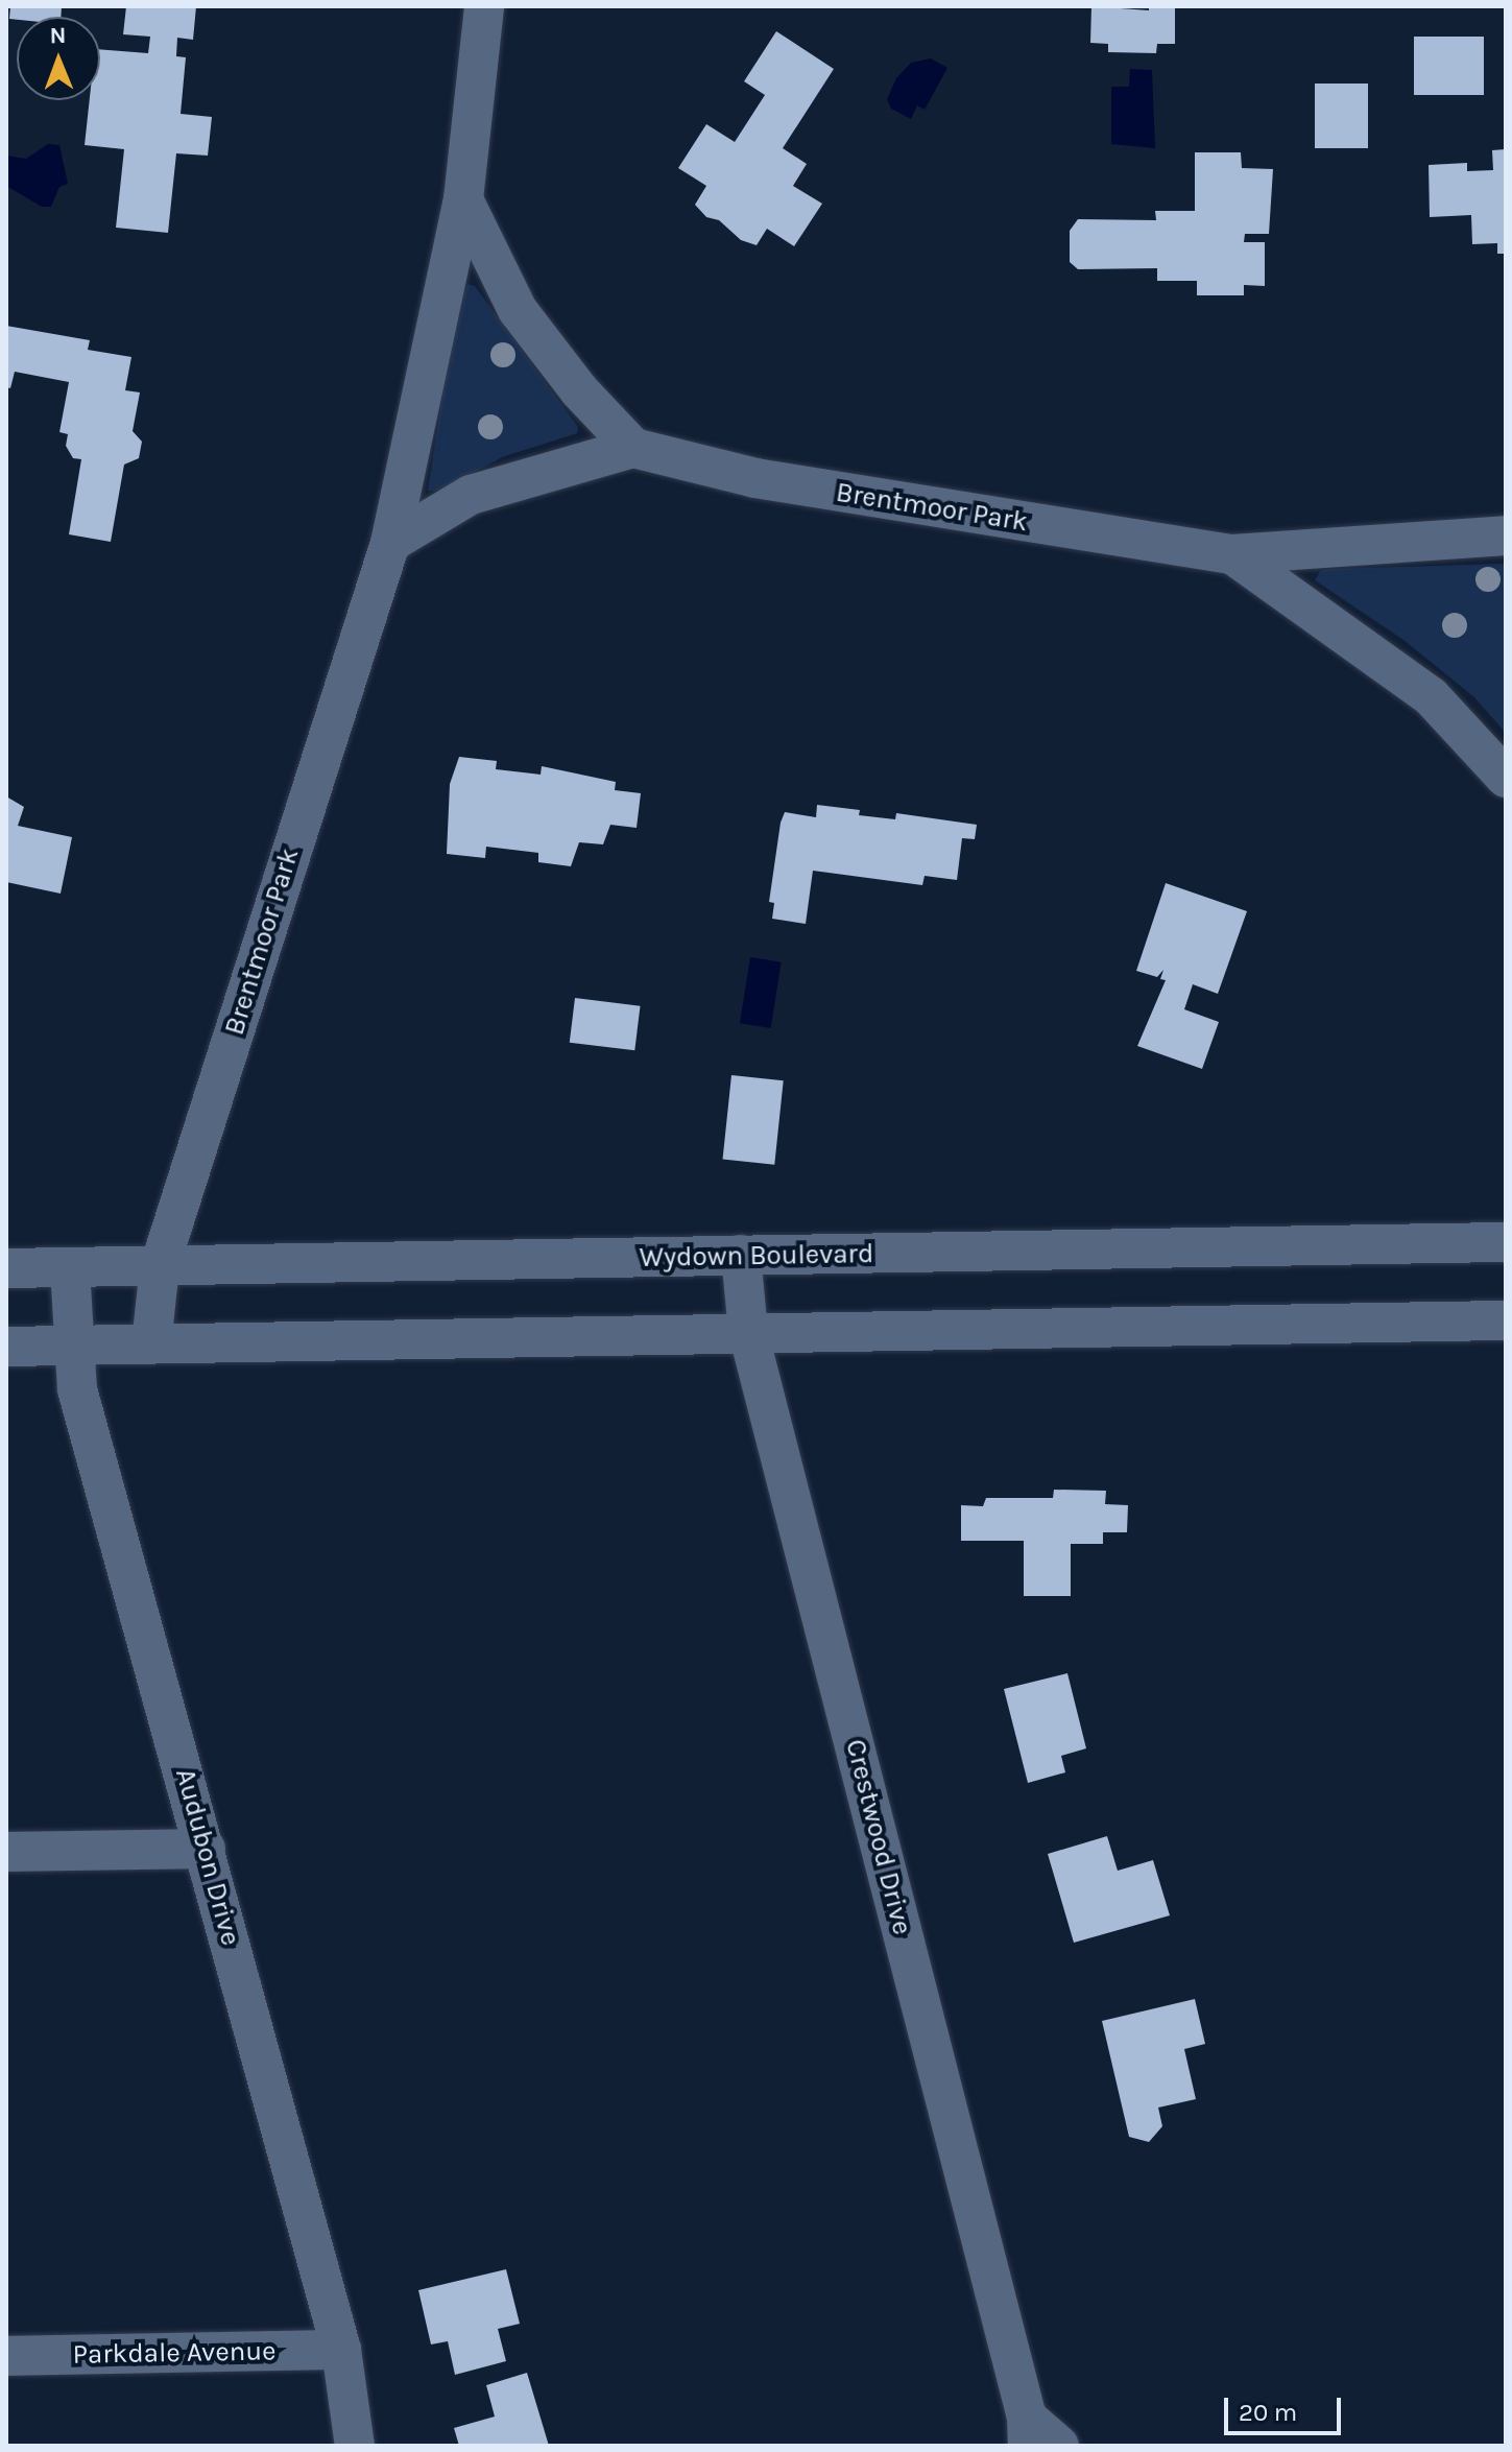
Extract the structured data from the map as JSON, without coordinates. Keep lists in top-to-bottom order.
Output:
{
  "streets": {
    "street": [
      "Brentmoor Park",
      "Wydown Boulevard",
      "Crestwood Drive",
      "Audubon Drive",
      "Parkdale Avenue"
    ]
  },
  "crossings": [
    ["Brentmoor Park", "Wydown Boulevard"],
    ["Wydown Boulevard", "Crestwood Drive"],
    ["Wydown Boulevard", "Audubon Drive"],
    ["Audubon Drive", "Parkdale Avenue"]
  ],
  "scale_bar": "20 m",
  "north": "top"
}
